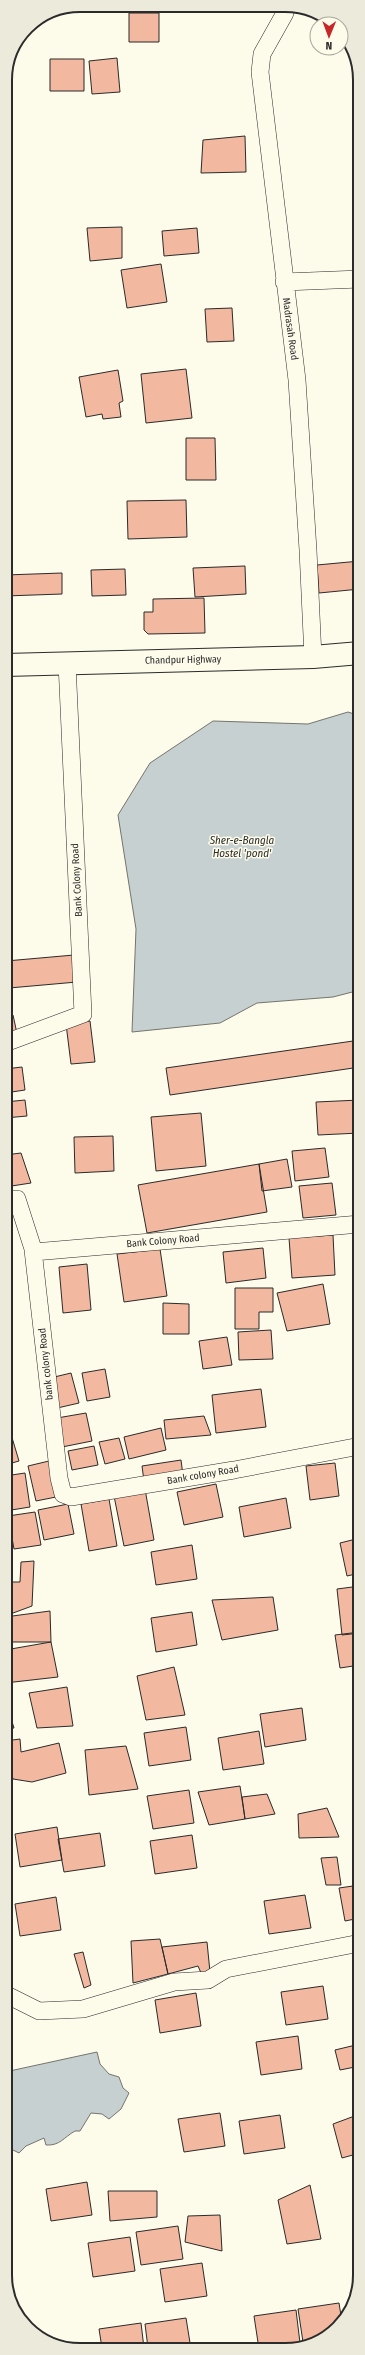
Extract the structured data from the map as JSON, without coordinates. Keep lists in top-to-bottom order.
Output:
{
  "streets": {
    "main road": ["Chandpur Highway"],
    "street": [
      "Madrasah Road",
      "Bank Colony Road",
      "bank colony Road",
      "Bank colony Road"
    ]
  },
  "crossings": [
    ["Madrasah Road", "Chandpur Highway"],
    ["Chandpur Highway", "Bank Colony Road"],
    ["Bank Colony Road", "bank colony Road"],
    ["bank colony Road", "Bank colony Road"]
  ],
  "water": ["Sher-e-Bangla Hostel 'pond'"],
  "north": "bottom"
}
